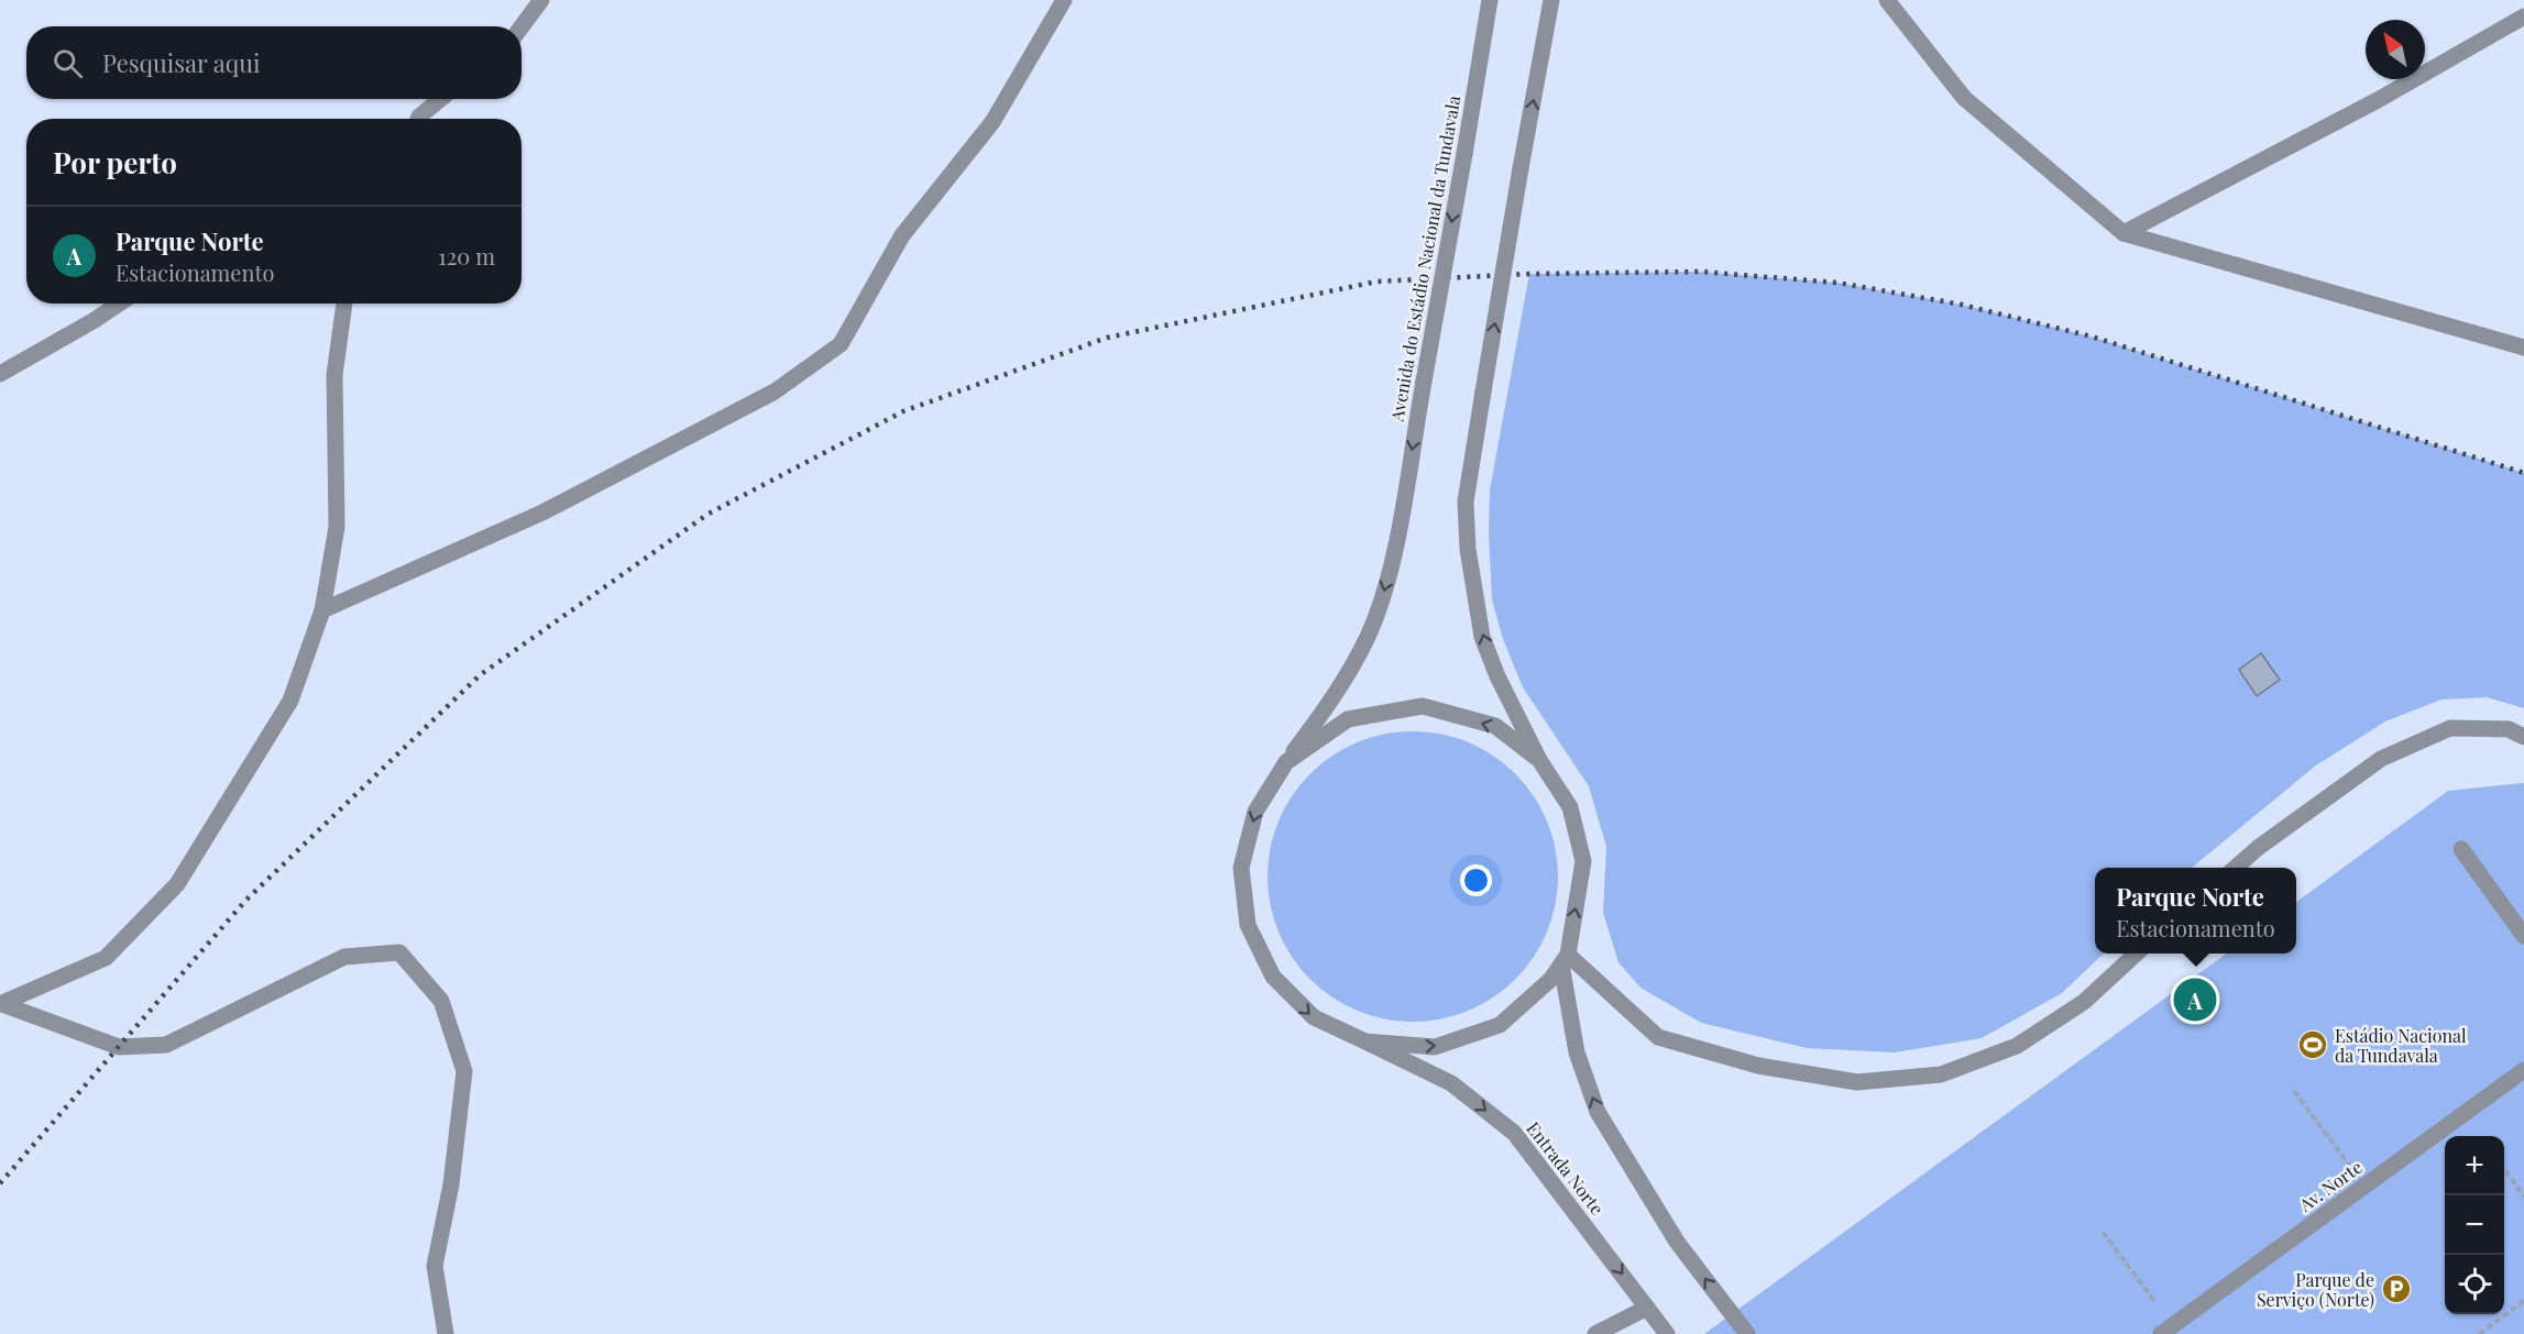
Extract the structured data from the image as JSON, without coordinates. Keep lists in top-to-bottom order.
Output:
{
  "streets": {
    "street": ["Avenida do Estádio Nacional da Tundavala", "Entrada Norte", "Av. Norte"]
  },
  "crossings": [
    ["Avenida do Estádio Nacional da Tundavala", "Entrada Norte"]
  ],
  "places": {
    "sports": ["Estádio Nacional da Tundavala"],
    "parking": ["Parque de Serviço (Norte)"]
  },
  "north": "top left",
  "page": {
    "search": "Pesquisar aqui",
    "heading": "Por perto",
    "list": [
      {
        "mark": "A",
        "name": "Parque Norte",
        "note": "Estacionamento",
        "value": "120 m"
      }
    ],
    "popup": ["Parque Norte", "Estacionamento"],
    "pins": "A",
    "map_buttons": ["+", "−"]
  }
}
